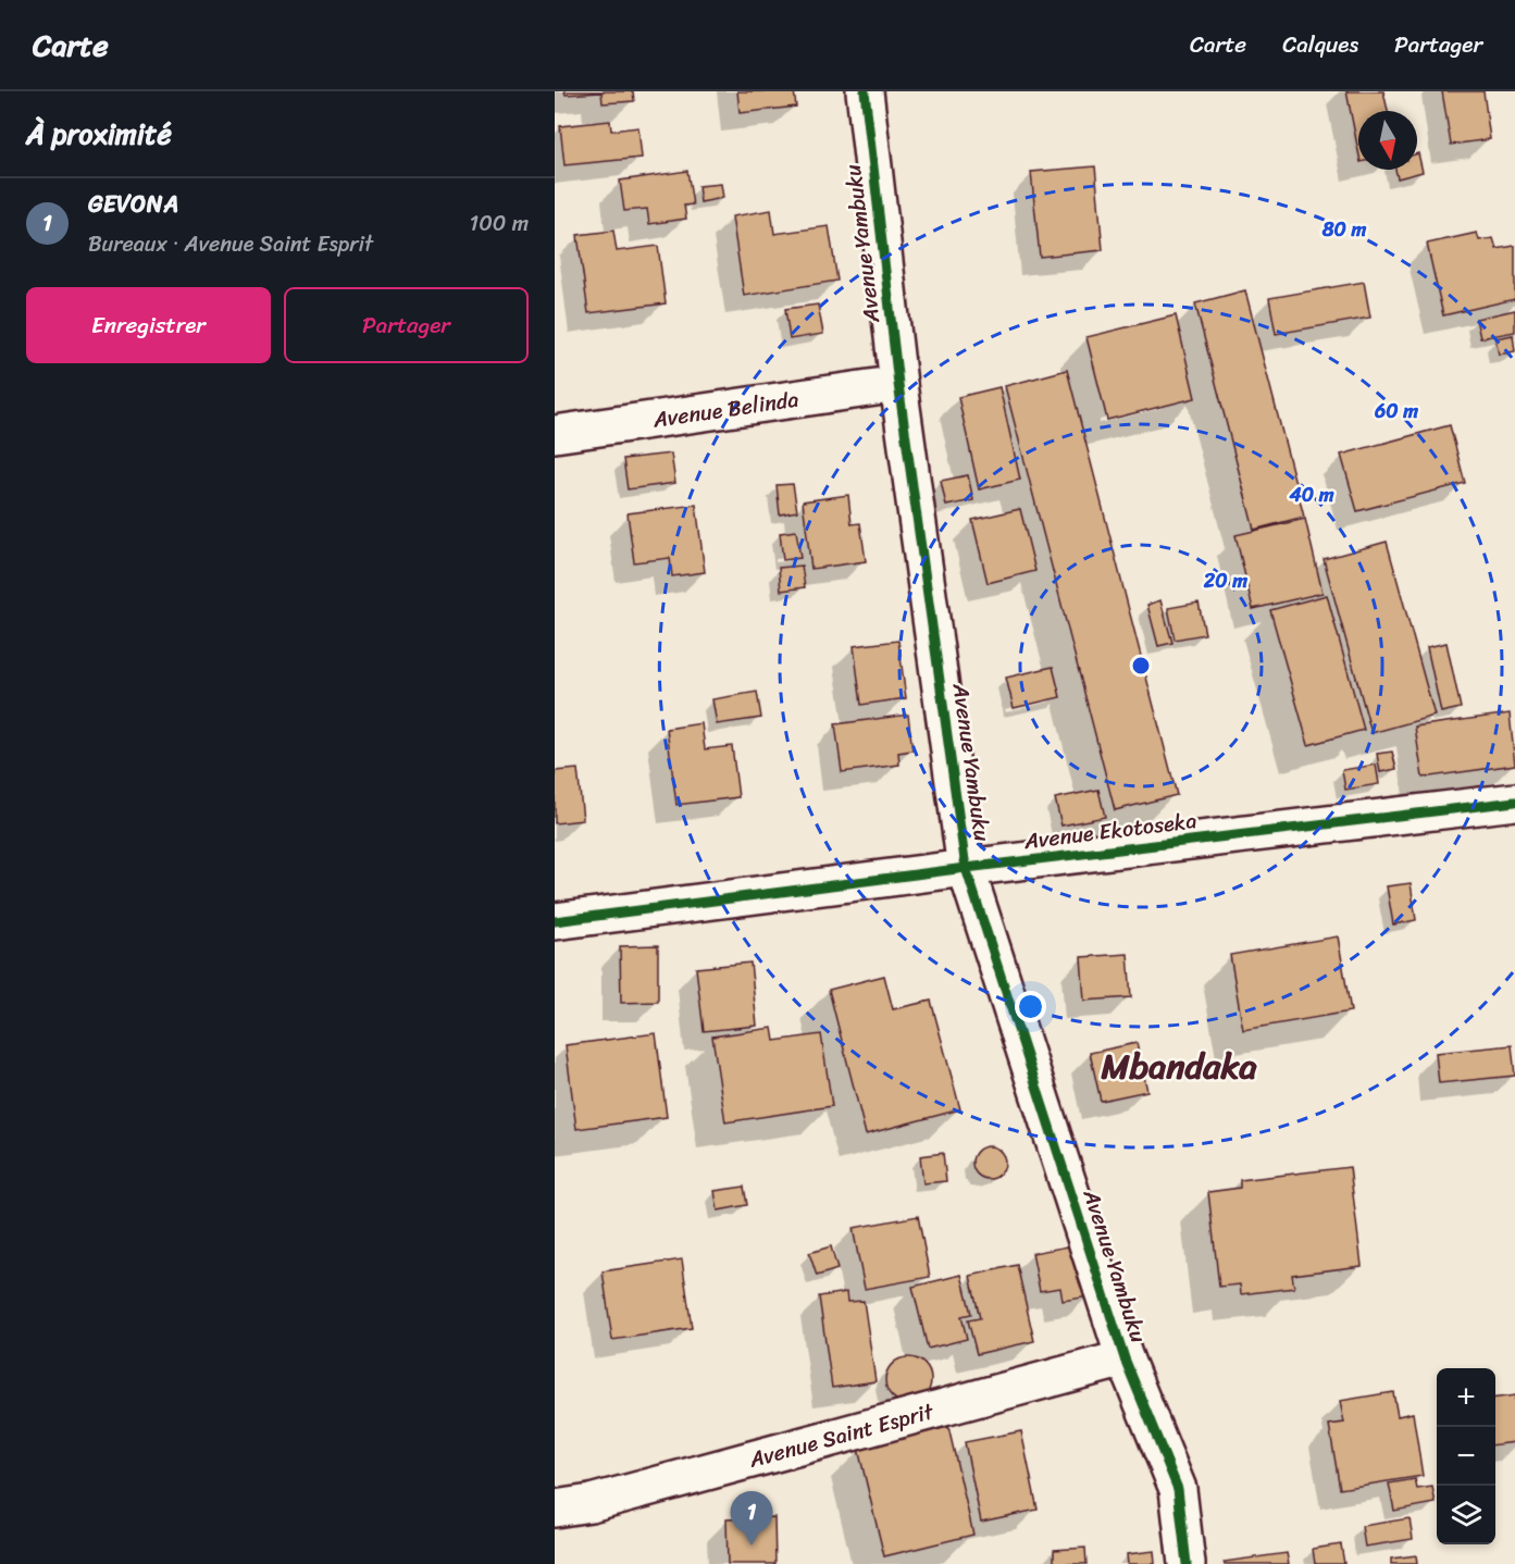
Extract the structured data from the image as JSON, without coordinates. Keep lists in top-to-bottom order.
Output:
{
  "streets": {
    "street": [
      "Avenue Yambuku",
      "Avenue Belinda",
      "Avenue Ekotoseka",
      "Avenue Saint Esprit"
    ]
  },
  "crossings": [
    ["Avenue Yambuku", "Avenue Belinda"],
    ["Avenue Yambuku", "Avenue Ekotoseka"],
    ["Avenue Yambuku", "Avenue Saint Esprit"]
  ],
  "districts": ["Mbandaka"],
  "north": "bottom",
  "page": {
    "header": "Carte",
    "nav": ["Carte", "Calques", "Partager"],
    "heading": "À proximité",
    "list": [
      {
        "mark": "1",
        "name": "GEVONA",
        "note": "Bureaux · Avenue Saint Esprit",
        "value": "100 m"
      }
    ],
    "buttons": ["Enregistrer", "Partager"],
    "map_buttons": ["+", "−"],
    "pins": "1"
  },
  "rings": [
    "80 m",
    "60 m",
    "40 m",
    "20 m"
  ]
}
